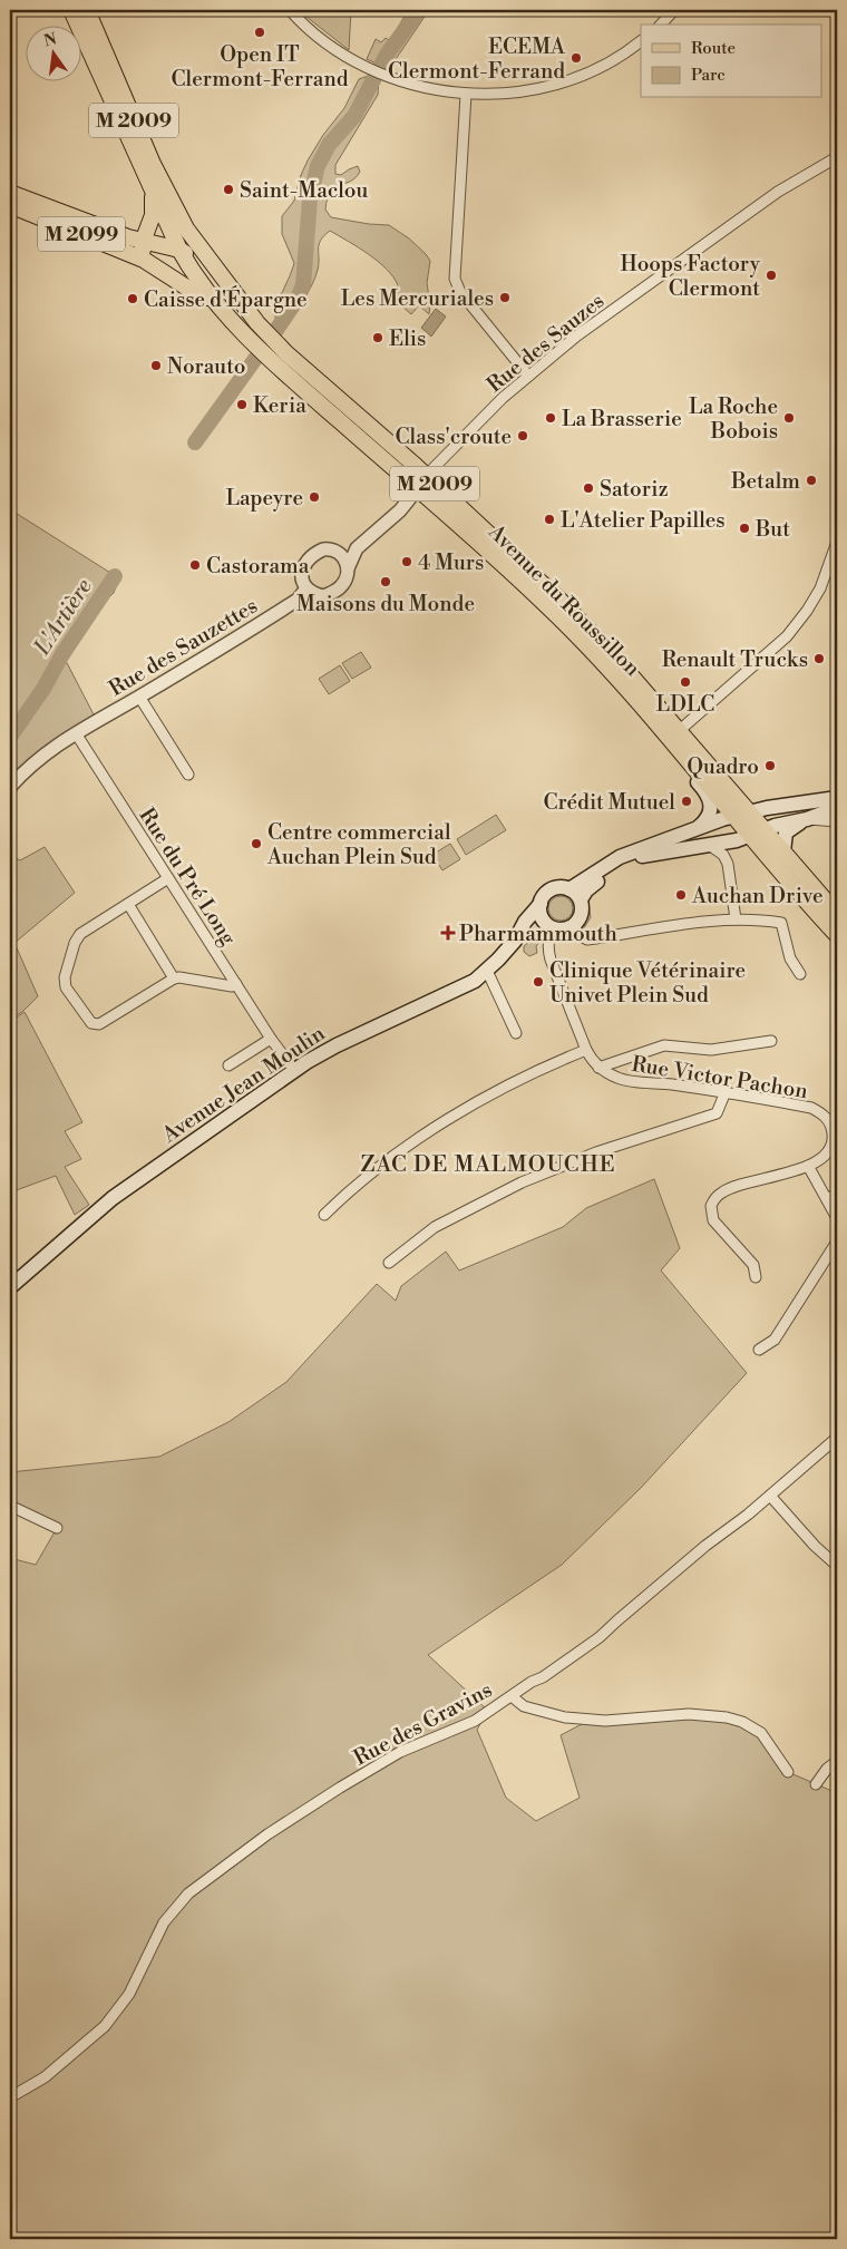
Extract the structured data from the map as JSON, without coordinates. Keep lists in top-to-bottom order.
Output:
{
  "streets": {
    "main road": [
      "M 2009",
      "M 2099",
      "Avenue du Roussillon",
      "Avenue Jean Moulin"
    ],
    "street": [
      "Rue des Sauzes",
      "Rue des Sauzettes",
      "Rue du Pré Long",
      "Rue Victor Pachon",
      "Rue des Gravins"
    ]
  },
  "crossings": [
    ["M 2009", "M 2099"],
    ["M 2009", "Avenue du Roussillon"],
    ["M 2099", "Avenue du Roussillon"],
    ["Rue des Sauzes", "Avenue du Roussillon"],
    ["Rue des Sauzettes", "Rue du Pré Long"],
    ["Rue du Pré Long", "Avenue Jean Moulin"],
    ["Rue Victor Pachon", "Avenue Jean Moulin"]
  ],
  "districts": ["ZAC DE MALMOUCHE"],
  "water": ["L'Artière"],
  "places": {
    "other": [
      "Open IT Clermont-Ferrand",
      "ECEMA Clermont-Ferrand",
      "Saint-Maclou",
      "Hoops Factory Clermont",
      "Les Mercuriales",
      "Caisse d'Épargne",
      "Elis",
      "Norauto",
      "Keria",
      "La Brasserie",
      "La Roche Bobois",
      "Class'croute",
      "Betalm",
      "Satoriz",
      "Lapeyre",
      "L'Atelier Papilles",
      "But",
      "4 Murs",
      "Castorama",
      "Maisons du Monde",
      "Renault Trucks",
      "LDLC",
      "Quadro",
      "Crédit Mutuel",
      "Centre commercial Auchan Plein Sud",
      "Auchan Drive",
      "Clinique Vétérinaire Univet Plein Sud"
    ],
    "health": ["Pharmammouth"]
  },
  "legend": ["Route", "Parc"],
  "north": "top"
}
